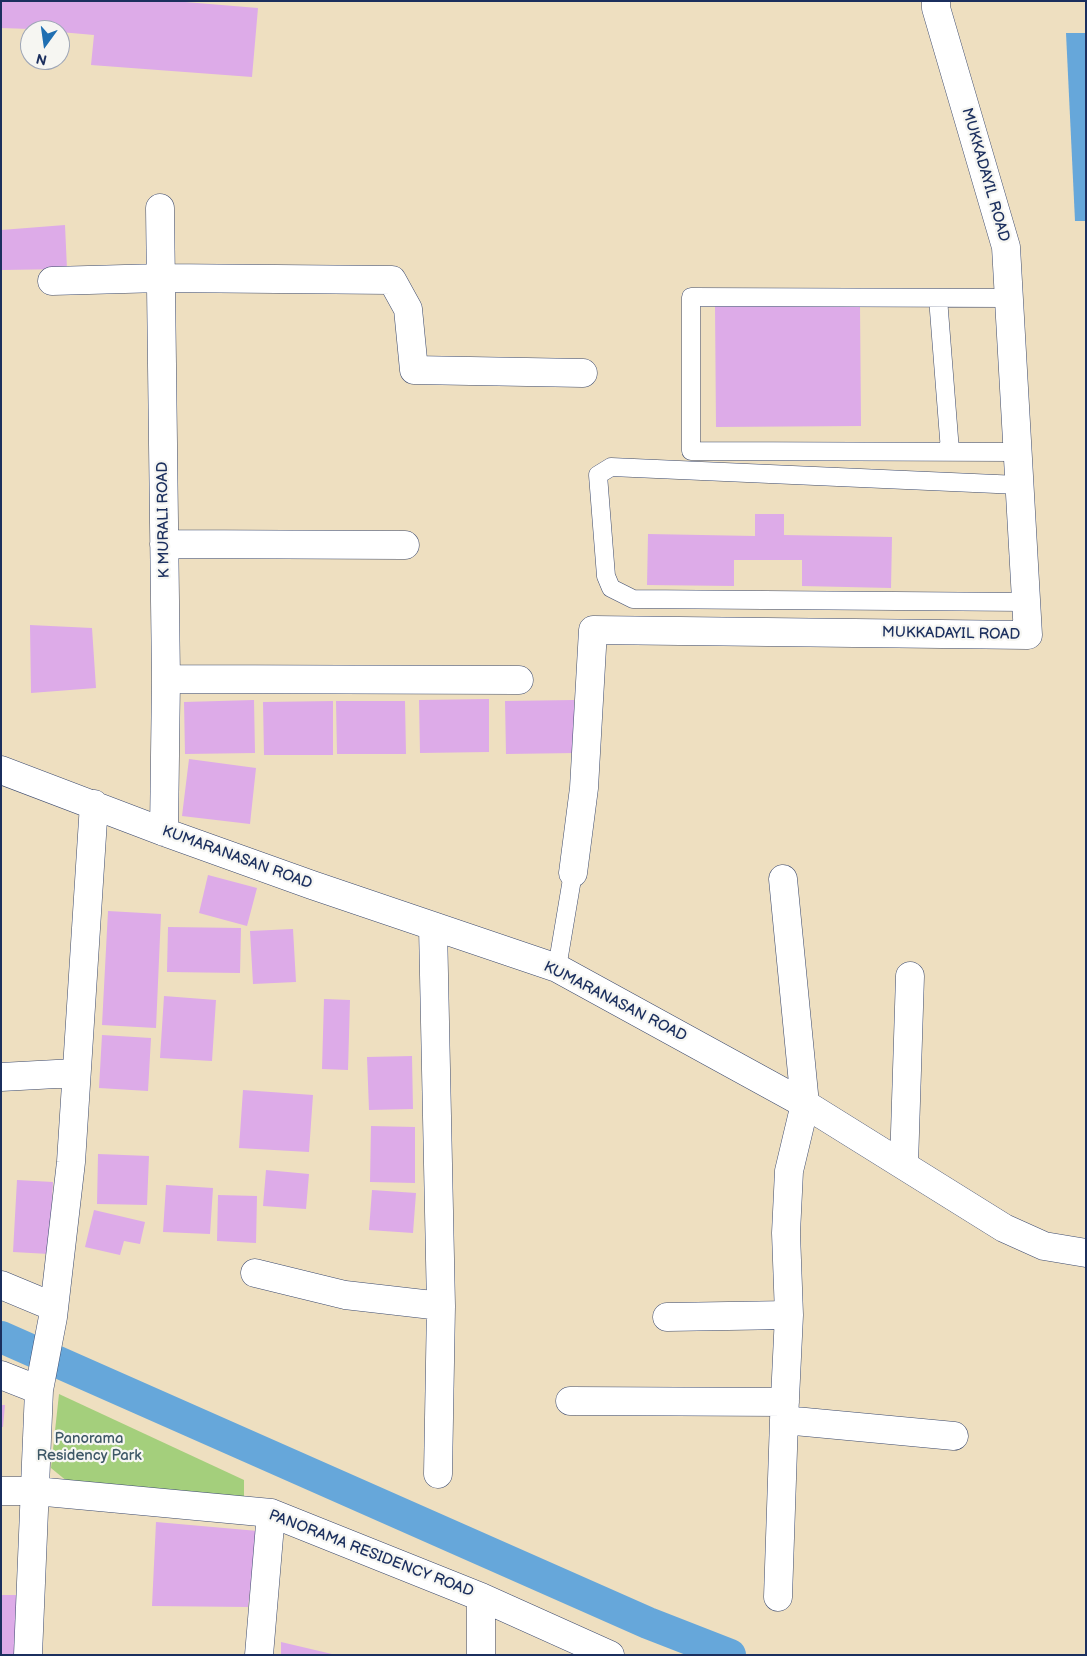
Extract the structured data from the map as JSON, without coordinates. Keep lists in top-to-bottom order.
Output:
{
  "streets": {
    "street": [
      "MUKKADAYIL ROAD",
      "K MURALI ROAD",
      "KUMARANASAN ROAD",
      "PANORAMA RESIDENCY ROAD"
    ]
  },
  "crossings": [
    ["K MURALI ROAD", "KUMARANASAN ROAD"]
  ],
  "parks": ["Panorama Residency Park"],
  "north": "bottom"
}
